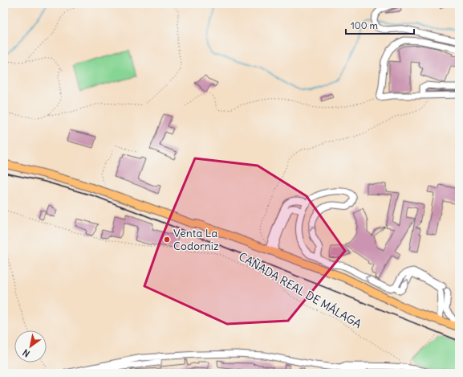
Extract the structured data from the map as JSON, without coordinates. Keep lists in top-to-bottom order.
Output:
{
  "streets": {
    "path": ["CAÑADA REAL DE MÁLAGA"]
  },
  "places": ["Venta La Codorniz"],
  "scale_bar": "100 m",
  "north": "bottom left"
}
